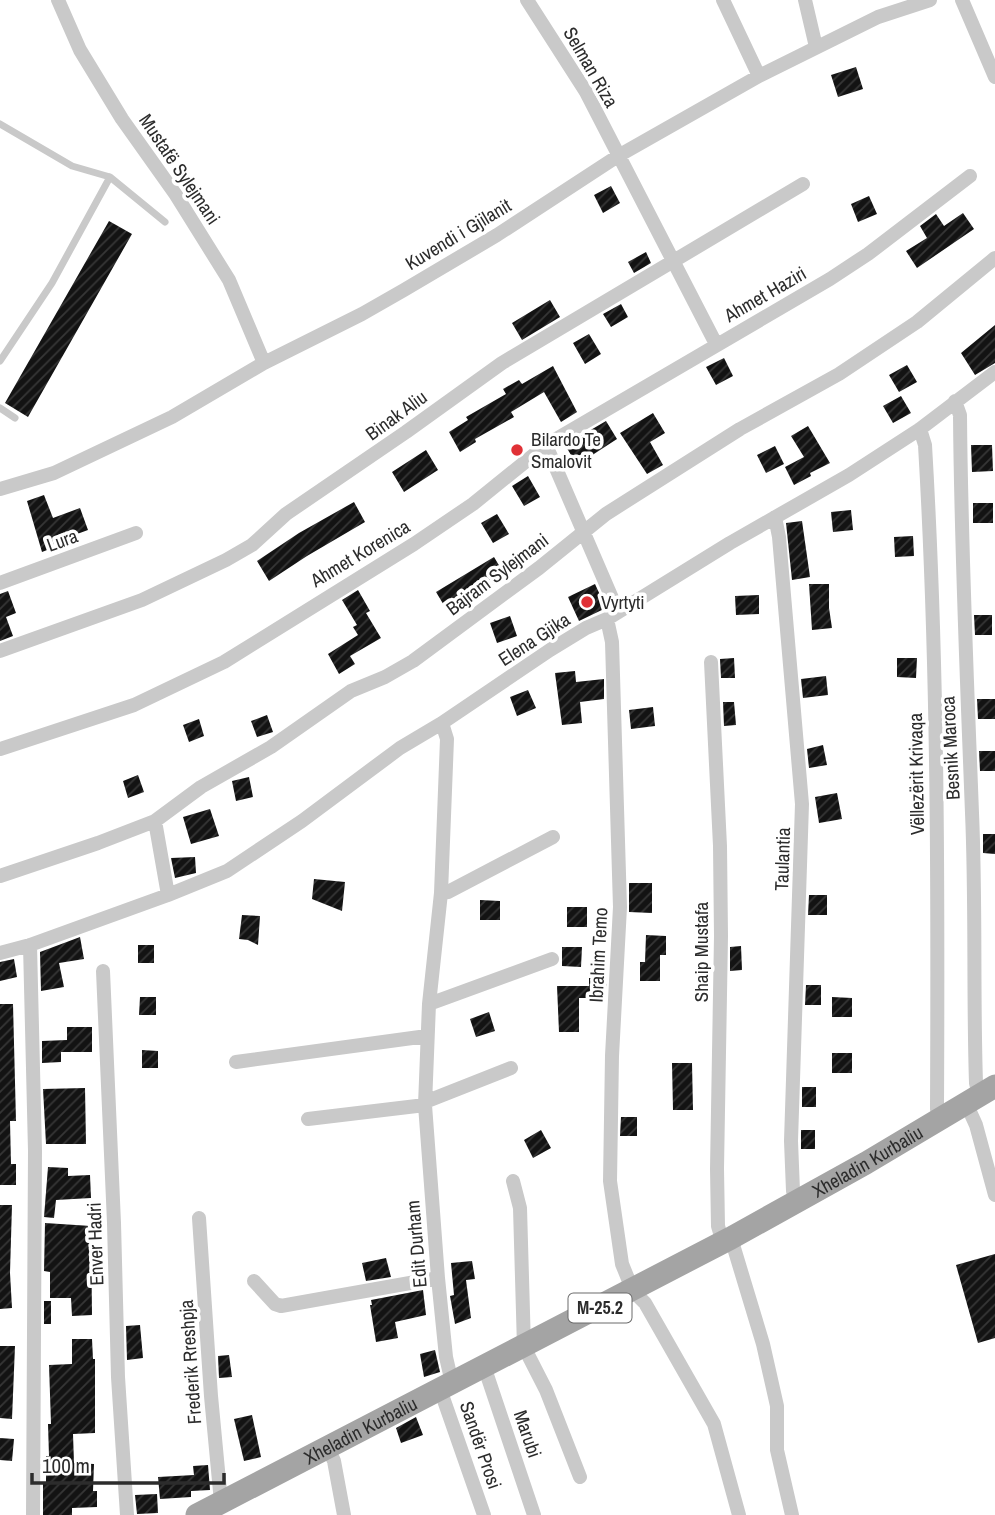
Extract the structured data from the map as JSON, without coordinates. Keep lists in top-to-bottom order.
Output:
{
  "streets": {
    "main road": ["Xheladin Kurbaliu", "M-25.2"],
    "street": [
      "Selman Riza",
      "Mustafë Sylejmani",
      "Kuvendi i Gjilanit",
      "Ahmet Haziri",
      "Binak Aliu",
      "Lura",
      "Ahmet Korenica",
      "Bajram Sylejmani",
      "Elena Gjika",
      "Besnik Maroca",
      "Vëllezërit Krivaqa",
      "Taulantia",
      "Shaip Mustafa",
      "Ibrahim Temo",
      "Enver Hadri",
      "Edit Durham",
      "Frederik Rreshpja",
      "Marubi",
      "Sandër Prosi"
    ]
  },
  "crossings": [
    ["Selman Riza", "Kuvendi i Gjilanit"],
    ["Selman Riza", "Ahmet Haziri"],
    ["Mustafë Sylejmani", "Kuvendi i Gjilanit"],
    ["Kuvendi i Gjilanit", "Ahmet Haziri"],
    ["Ahmet Haziri", "Binak Aliu"],
    ["Ahmet Haziri", "Ahmet Korenica"],
    ["Ahmet Korenica", "Ibrahim Temo"],
    ["Bajram Sylejmani", "Ibrahim Temo"],
    ["Elena Gjika", "Besnik Maroca"],
    ["Elena Gjika", "Vëllezërit Krivaqa"],
    ["Elena Gjika", "Taulantia"],
    ["Elena Gjika", "Ibrahim Temo"],
    ["Elena Gjika", "Edit Durham"],
    ["Besnik Maroca", "Xheladin Kurbaliu"],
    ["Vëllezërit Krivaqa", "Xheladin Kurbaliu"],
    ["Taulantia", "Xheladin Kurbaliu"],
    ["Shaip Mustafa", "Xheladin Kurbaliu"],
    ["Ibrahim Temo", "Xheladin Kurbaliu"],
    ["Xheladin Kurbaliu", "Edit Durham"],
    ["Xheladin Kurbaliu", "Frederik Rreshpja"],
    ["Xheladin Kurbaliu", "Marubi"],
    ["Xheladin Kurbaliu", "Sandër Prosi"],
    ["Edit Durham", "Sandër Prosi"]
  ],
  "places": ["Bilardo Te Smalovit", "Vyrtyti"],
  "scale_bar": "100 m"
}
